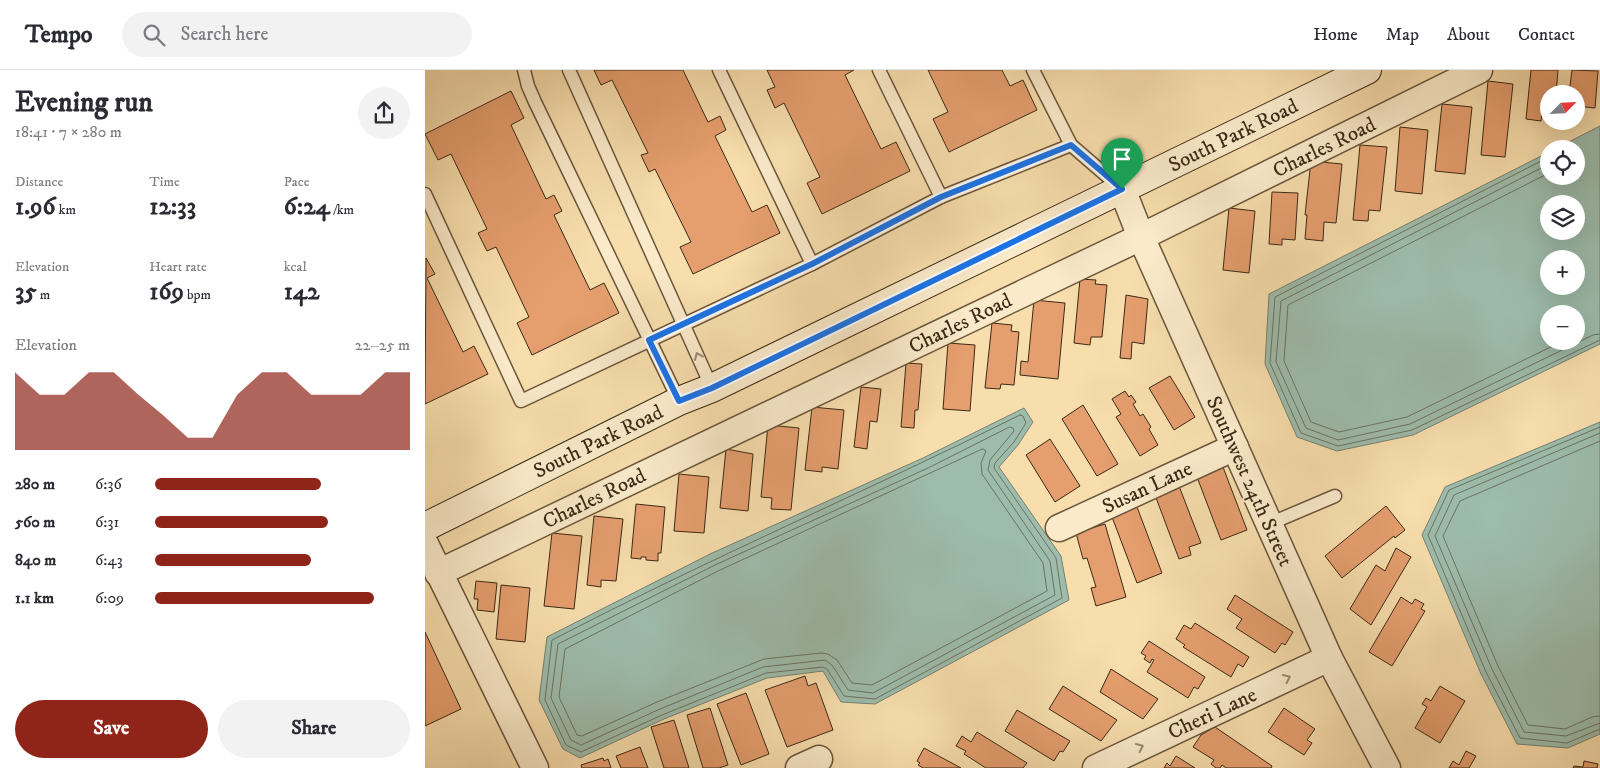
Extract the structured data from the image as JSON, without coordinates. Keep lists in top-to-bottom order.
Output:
{
  "streets": {
    "street": [
      "South Park Road",
      "Charles Road",
      "Southwest 24th Street",
      "Susan Lane",
      "Cheri Lane"
    ]
  },
  "crossings": [
    ["South Park Road", "Southwest 24th Street"],
    ["Charles Road", "Southwest 24th Street"],
    ["Southwest 24th Street", "Susan Lane"],
    ["Southwest 24th Street", "Cheri Lane"]
  ],
  "one_way": ["Cheri Lane"],
  "north": "top right",
  "page": {
    "header": "Tempo",
    "search": "Search here",
    "nav": [
      "Home",
      "Map",
      "About",
      "Contact"
    ],
    "heading": ["Evening run", "18:41 · 7 × 280 m"],
    "map_buttons": ["+", "−"],
    "stats": [
      ["Distance", "1.96 km"],
      ["Time", "12:33"],
      ["Pace", "6:24 /km"],
      ["Elevation", "35 m"],
      ["Heart rate", "169 bpm"],
      ["kcal", "142"]
    ],
    "chart": ["Elevation", "22–25 m"],
    "list": [
      {
        "name": "280 m",
        "note": "6:36"
      },
      {
        "name": "560 m",
        "note": "6:31"
      },
      {
        "name": "840 m",
        "note": "6:43"
      },
      {
        "name": "1.1 km",
        "note": "6:09"
      }
    ],
    "buttons": ["Save", "Share"]
  }
}
